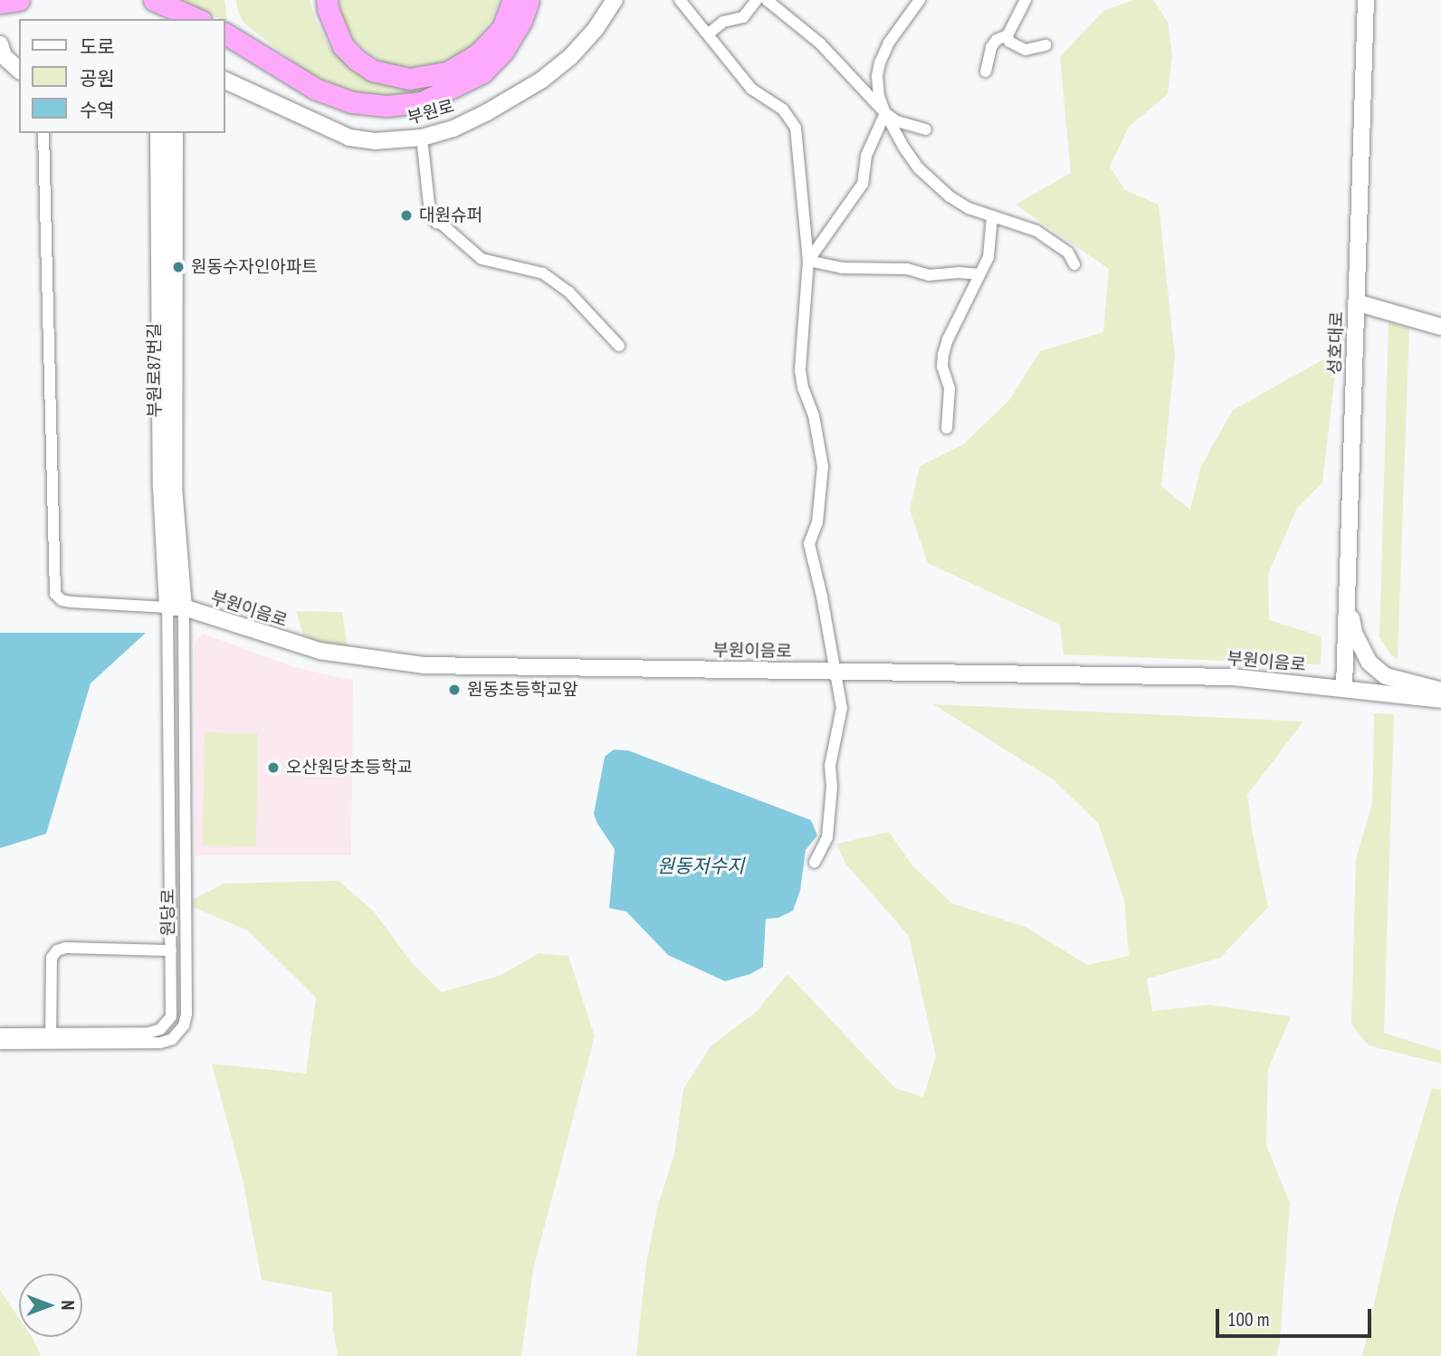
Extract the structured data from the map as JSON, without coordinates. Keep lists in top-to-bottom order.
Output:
{
  "streets": {
    "street": [
      "부원로",
      "성호대로",
      "부원로87번길",
      "부원이음로",
      "원당로"
    ]
  },
  "crossings": [
    ["성호대로", "부원이음로"],
    ["부원로87번길", "부원이음로"],
    ["부원로87번길", "원당로"],
    ["부원이음로", "원당로"]
  ],
  "water": ["원동저수지"],
  "places": [
    "대원슈퍼",
    "원동수자인아파트",
    "원동초등학교앞",
    "오산원당초등학교"
  ],
  "legend": ["도로", "공원", "수역"],
  "scale_bar": "100 m",
  "north": "right"
}
